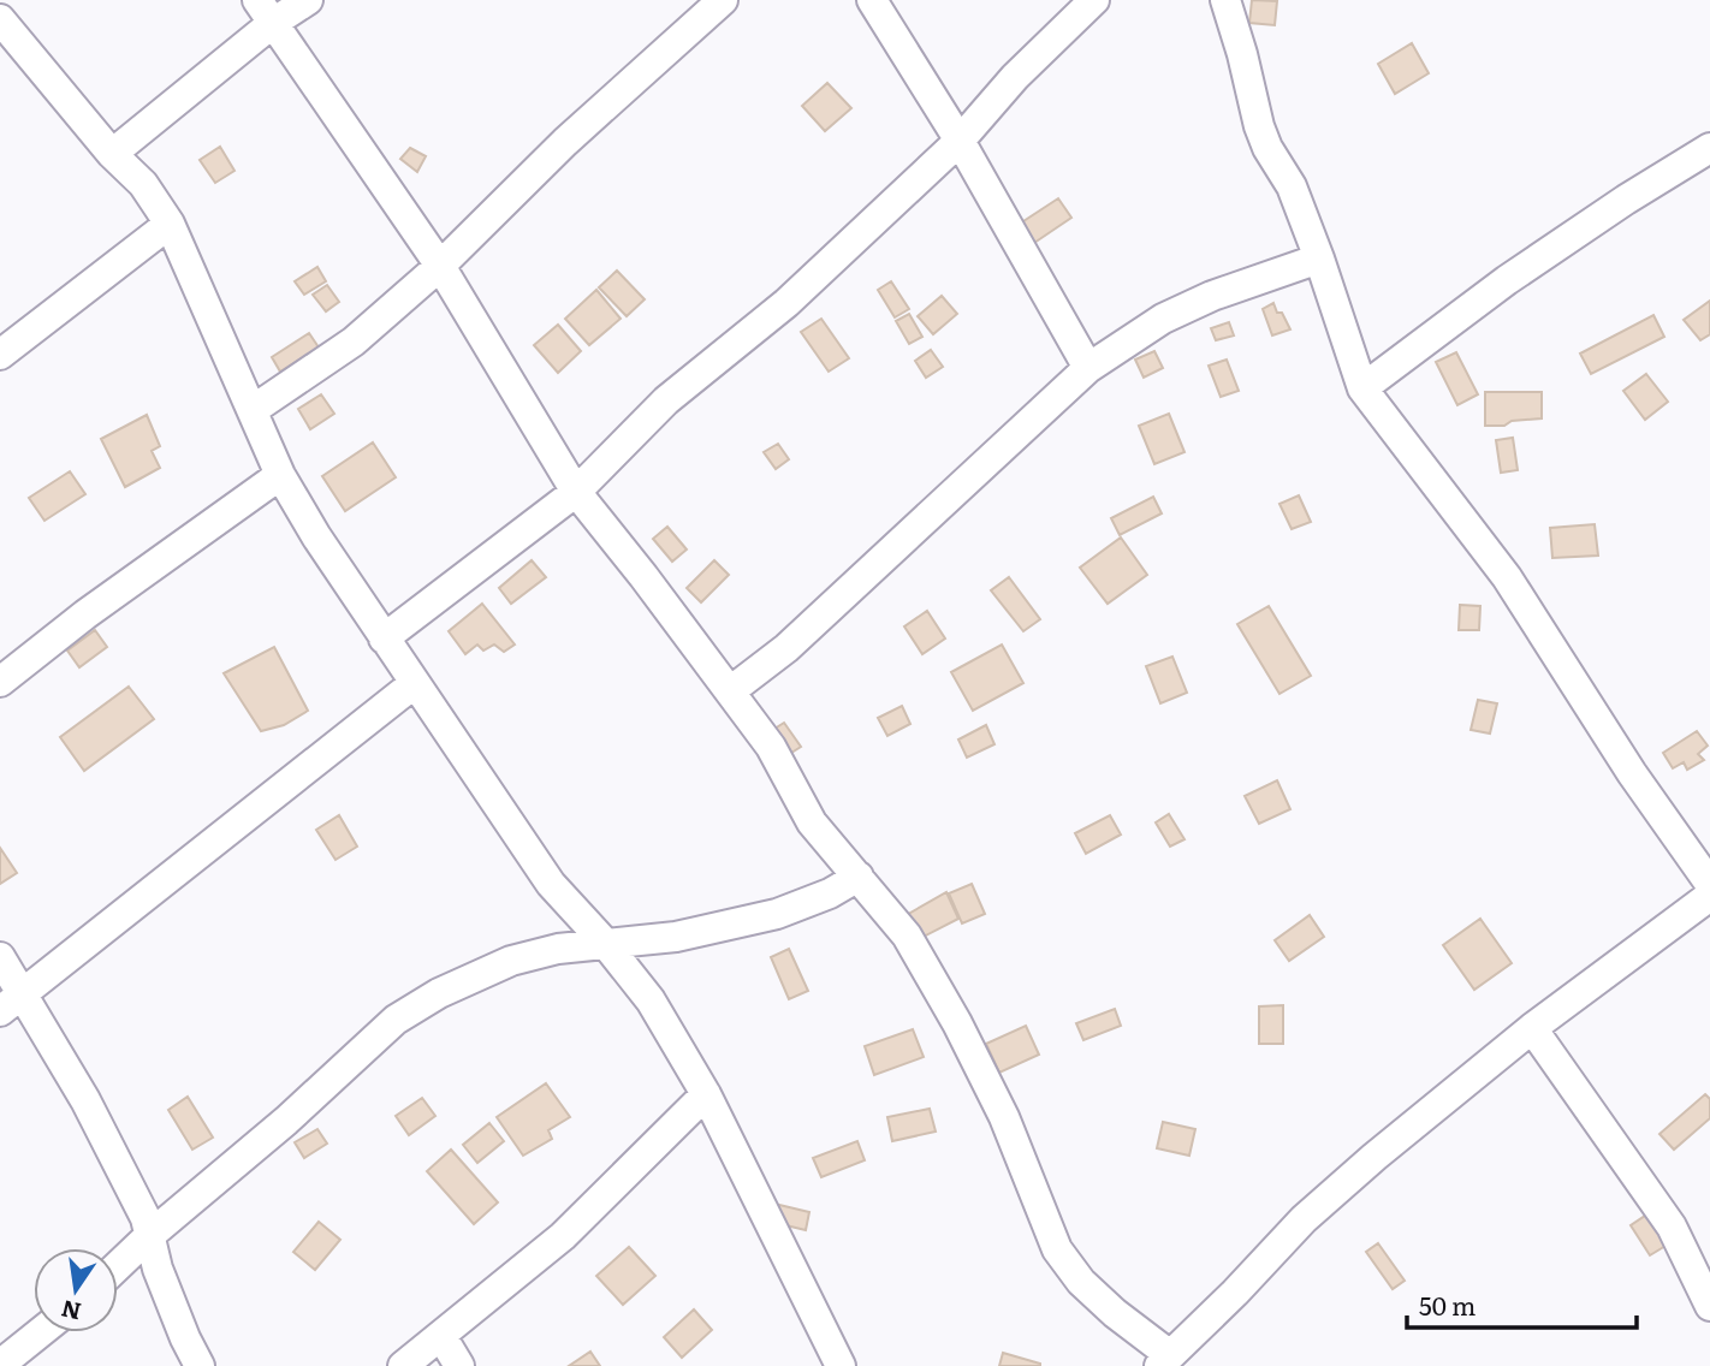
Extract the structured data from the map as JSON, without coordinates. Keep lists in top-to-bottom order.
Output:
{
  "scale_bar": "50 m",
  "north": "bottom"
}
